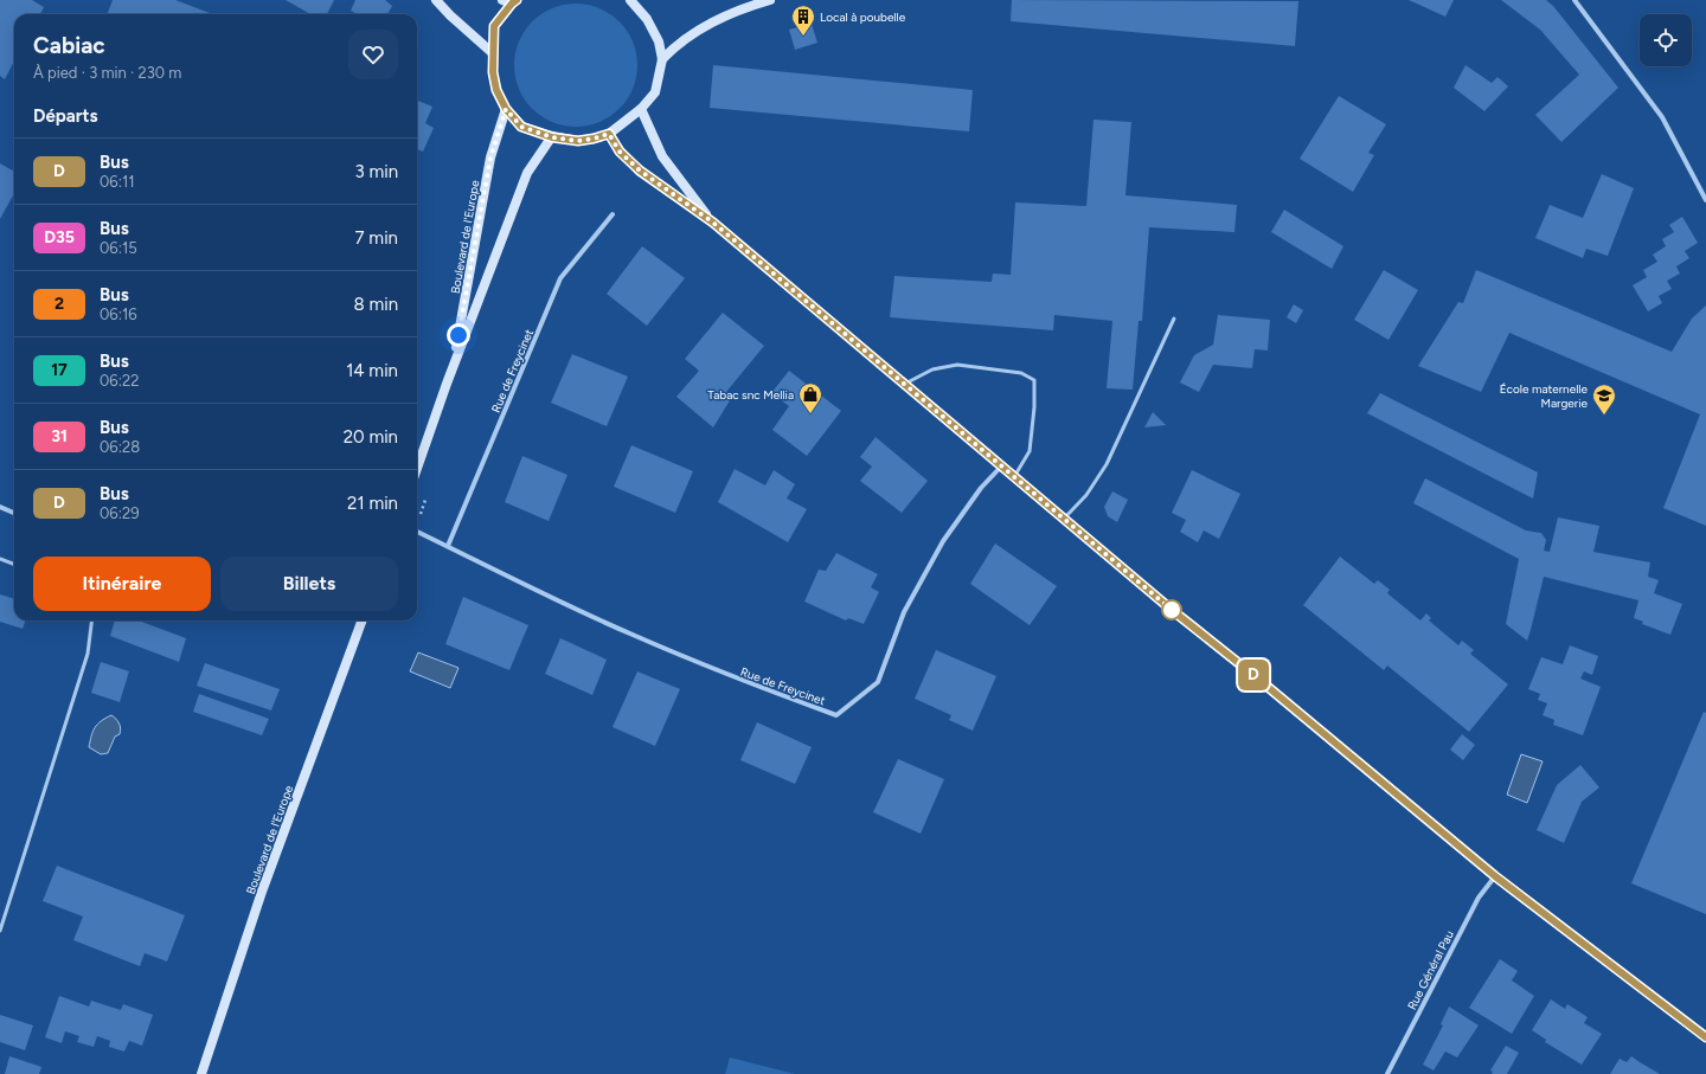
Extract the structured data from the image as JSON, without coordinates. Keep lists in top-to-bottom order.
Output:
{
  "streets": {
    "main road": ["Boulevard de l'Europe"],
    "street": ["Rue de Freycinet", "Rue Général Pau"]
  },
  "places": {
    "building": ["Local à poubelle"],
    "shop": ["Tabac snc Mellia"],
    "school or university": ["École maternelle Margerie"]
  },
  "lines": ["bus line D"],
  "page": {
    "on_map": "D",
    "heading": [
      ["Cabiac", "À pied · 3 min · 230 m"],
      "Départs"
    ],
    "list": [
      {
        "mark": "D",
        "name": "Bus",
        "note": "06:11",
        "value": "3 min"
      },
      {
        "mark": "D35",
        "name": "Bus",
        "note": "06:15",
        "value": "7 min"
      },
      {
        "mark": "2",
        "name": "Bus",
        "note": "06:16",
        "value": "8 min"
      },
      {
        "mark": "17",
        "name": "Bus",
        "note": "06:22",
        "value": "14 min"
      },
      {
        "mark": "31",
        "name": "Bus",
        "note": "06:28",
        "value": "20 min"
      },
      {
        "mark": "D",
        "name": "Bus",
        "note": "06:29",
        "value": "21 min"
      }
    ],
    "buttons": ["Itinéraire", "Billets"]
  }
}
